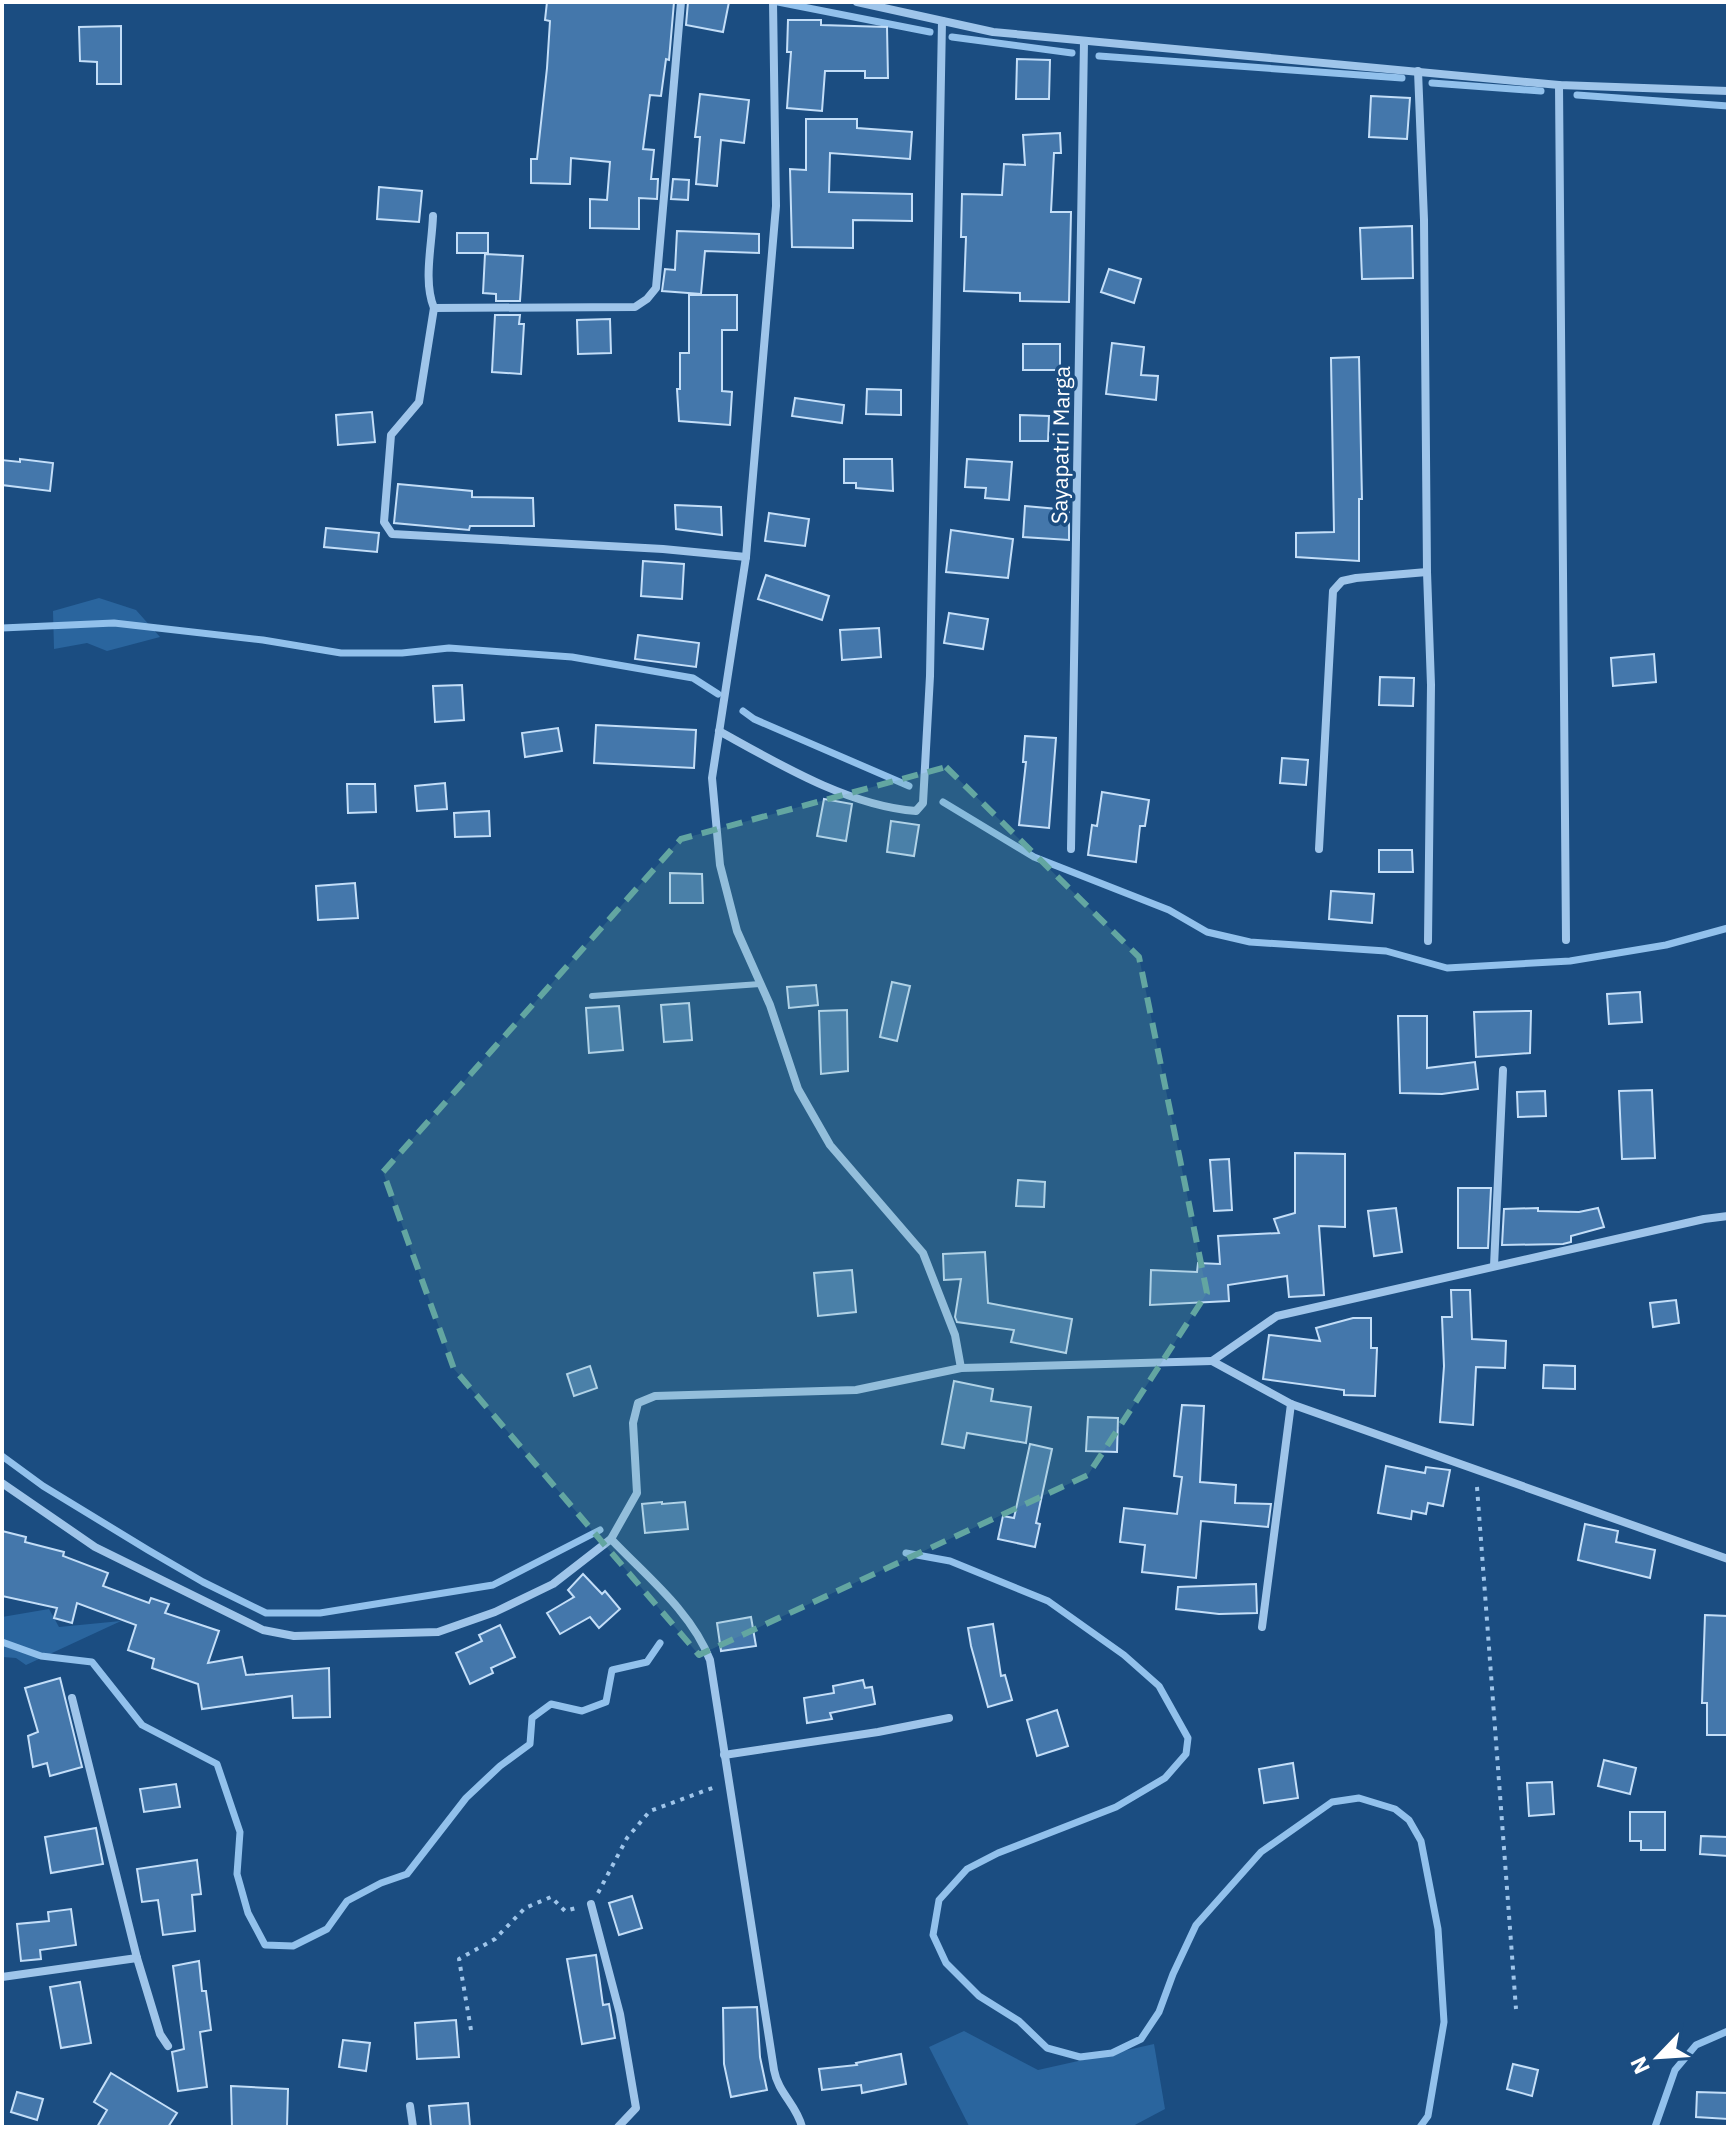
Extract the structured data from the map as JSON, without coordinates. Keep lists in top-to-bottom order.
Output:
{
  "streets": {
    "street": ["Sayapatri Marga"]
  },
  "north": "bottom left"
}
